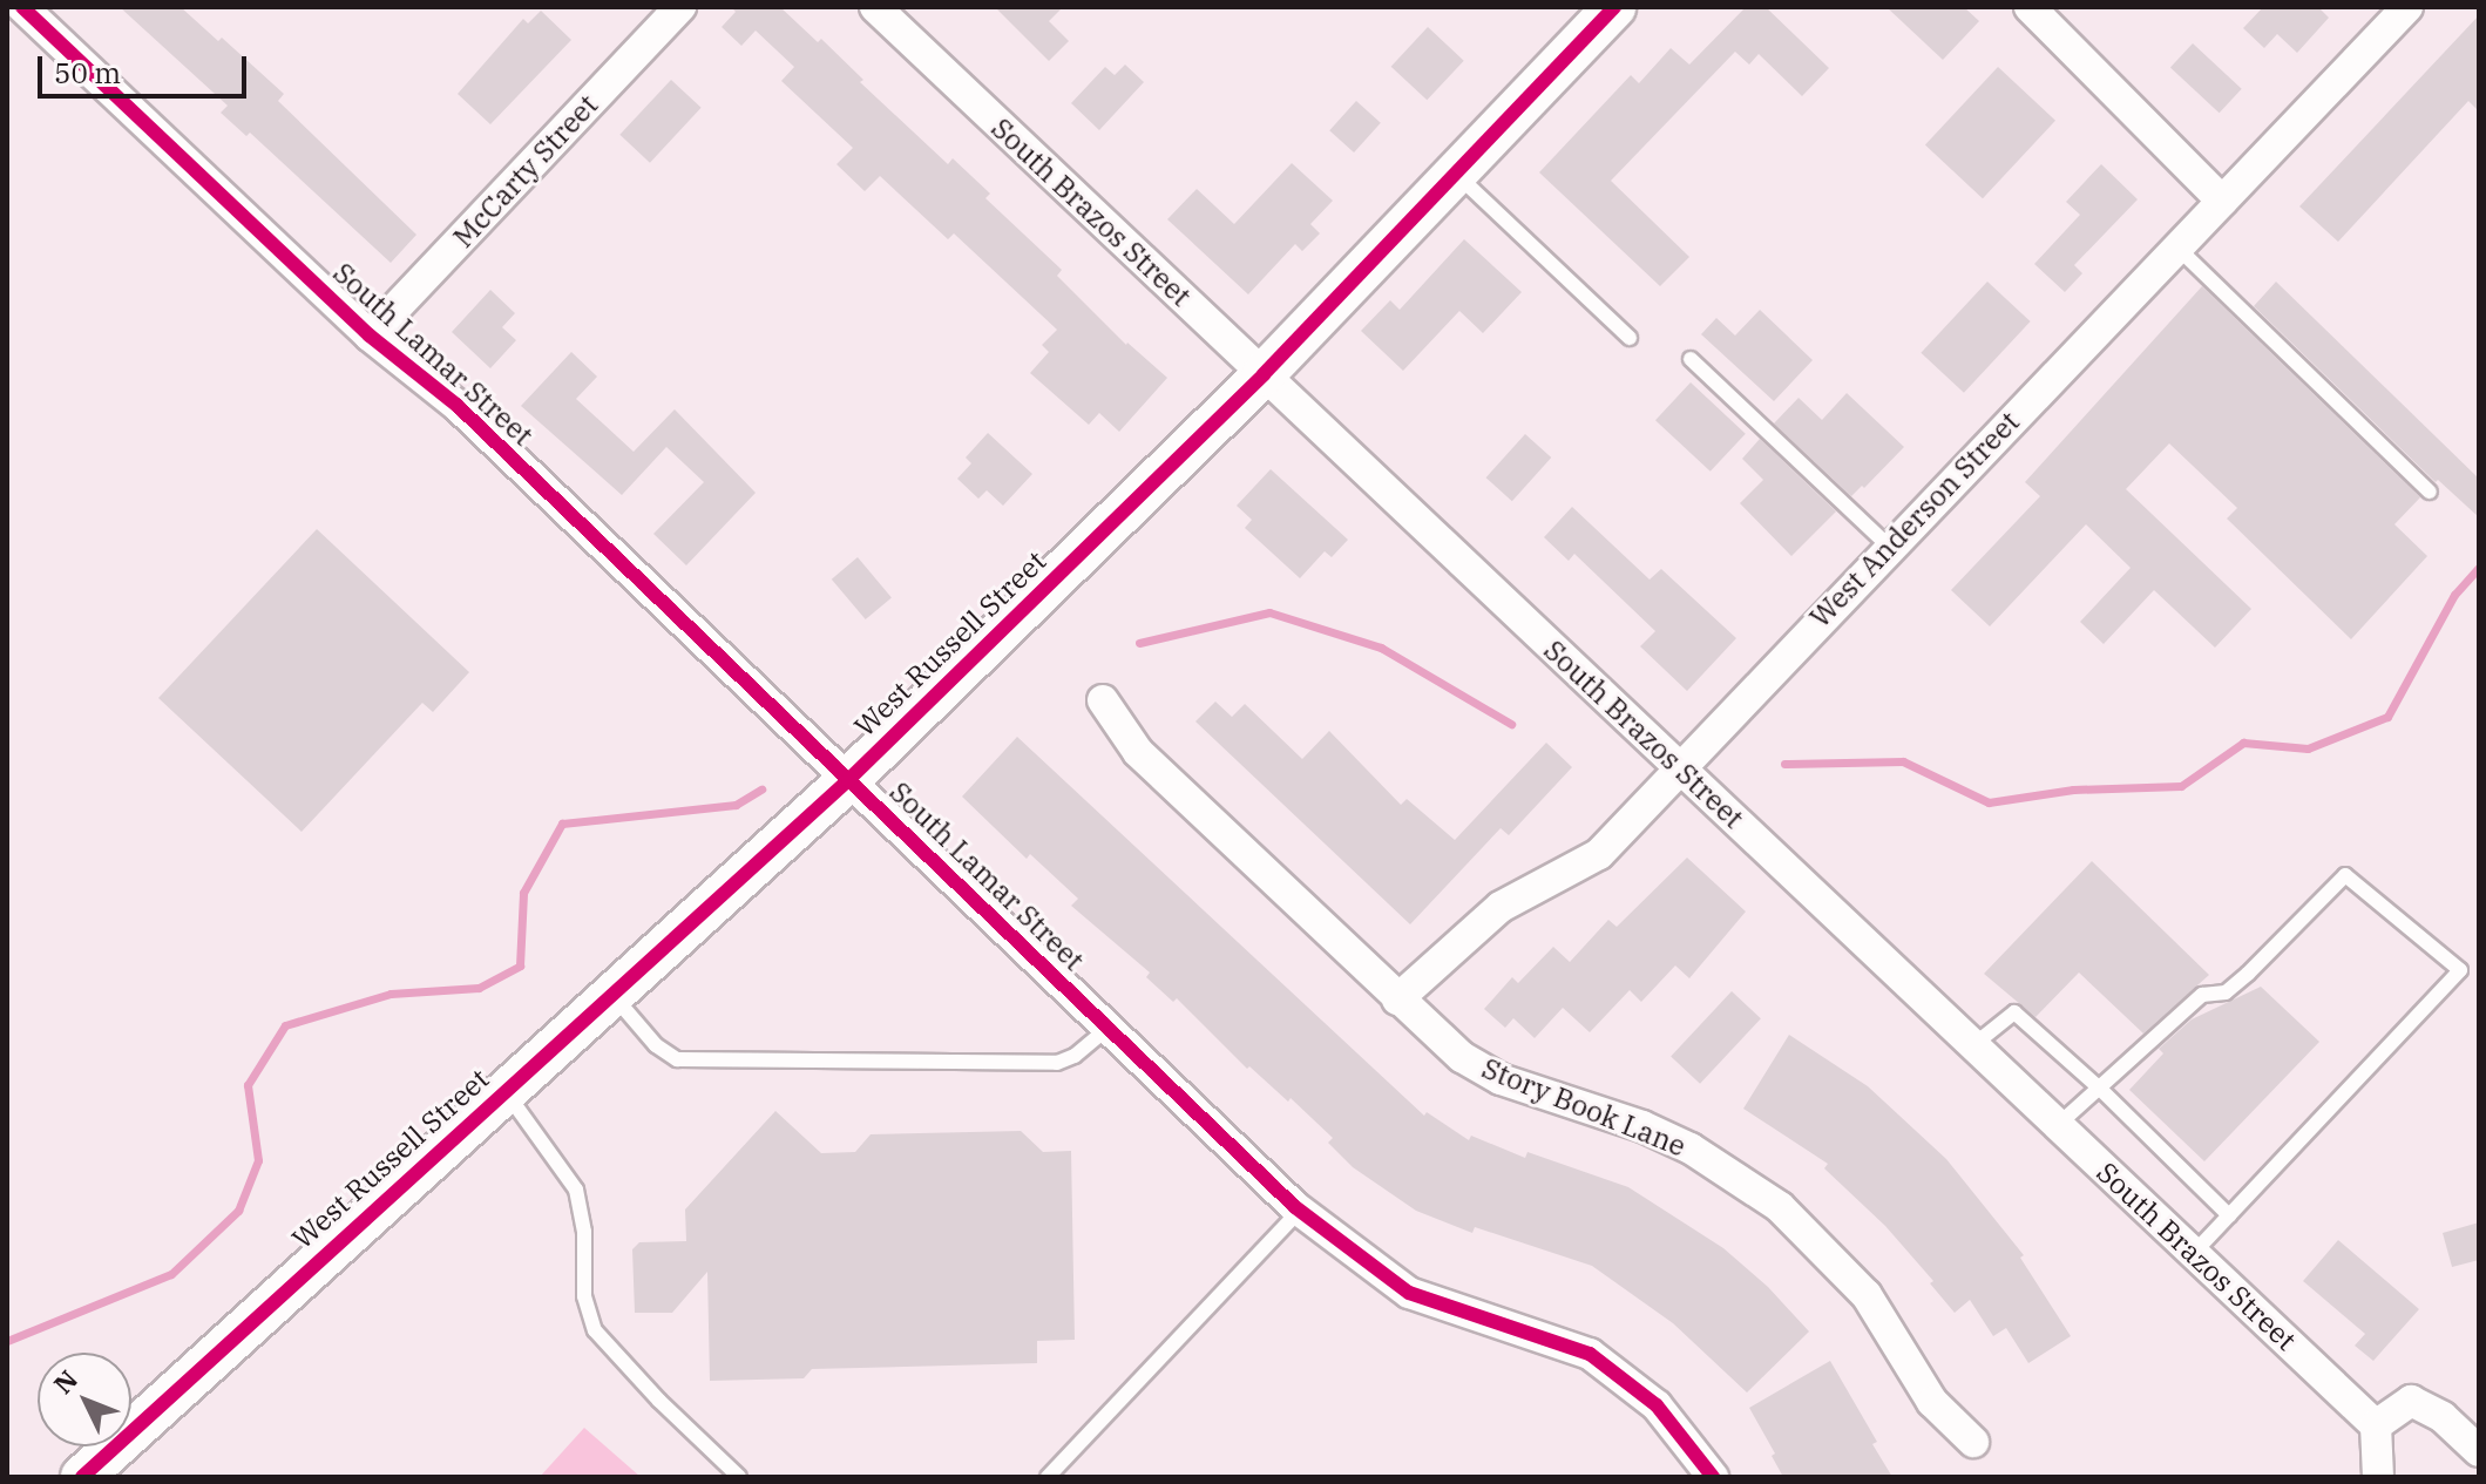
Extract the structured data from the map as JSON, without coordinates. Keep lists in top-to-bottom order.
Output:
{
  "streets": {
    "street": [
      "McCarty Street",
      "South Brazos Street",
      "South Lamar Street",
      "West Anderson Street",
      "West Russell Street",
      "Story Book Lane"
    ]
  },
  "crossings": [
    ["McCarty Street", "South Lamar Street"],
    ["South Brazos Street", "West Anderson Street"],
    ["South Brazos Street", "West Russell Street"],
    ["South Lamar Street", "West Russell Street"],
    ["West Anderson Street", "Story Book Lane"]
  ],
  "scale_bar": "50 m",
  "north": "top left"
}
